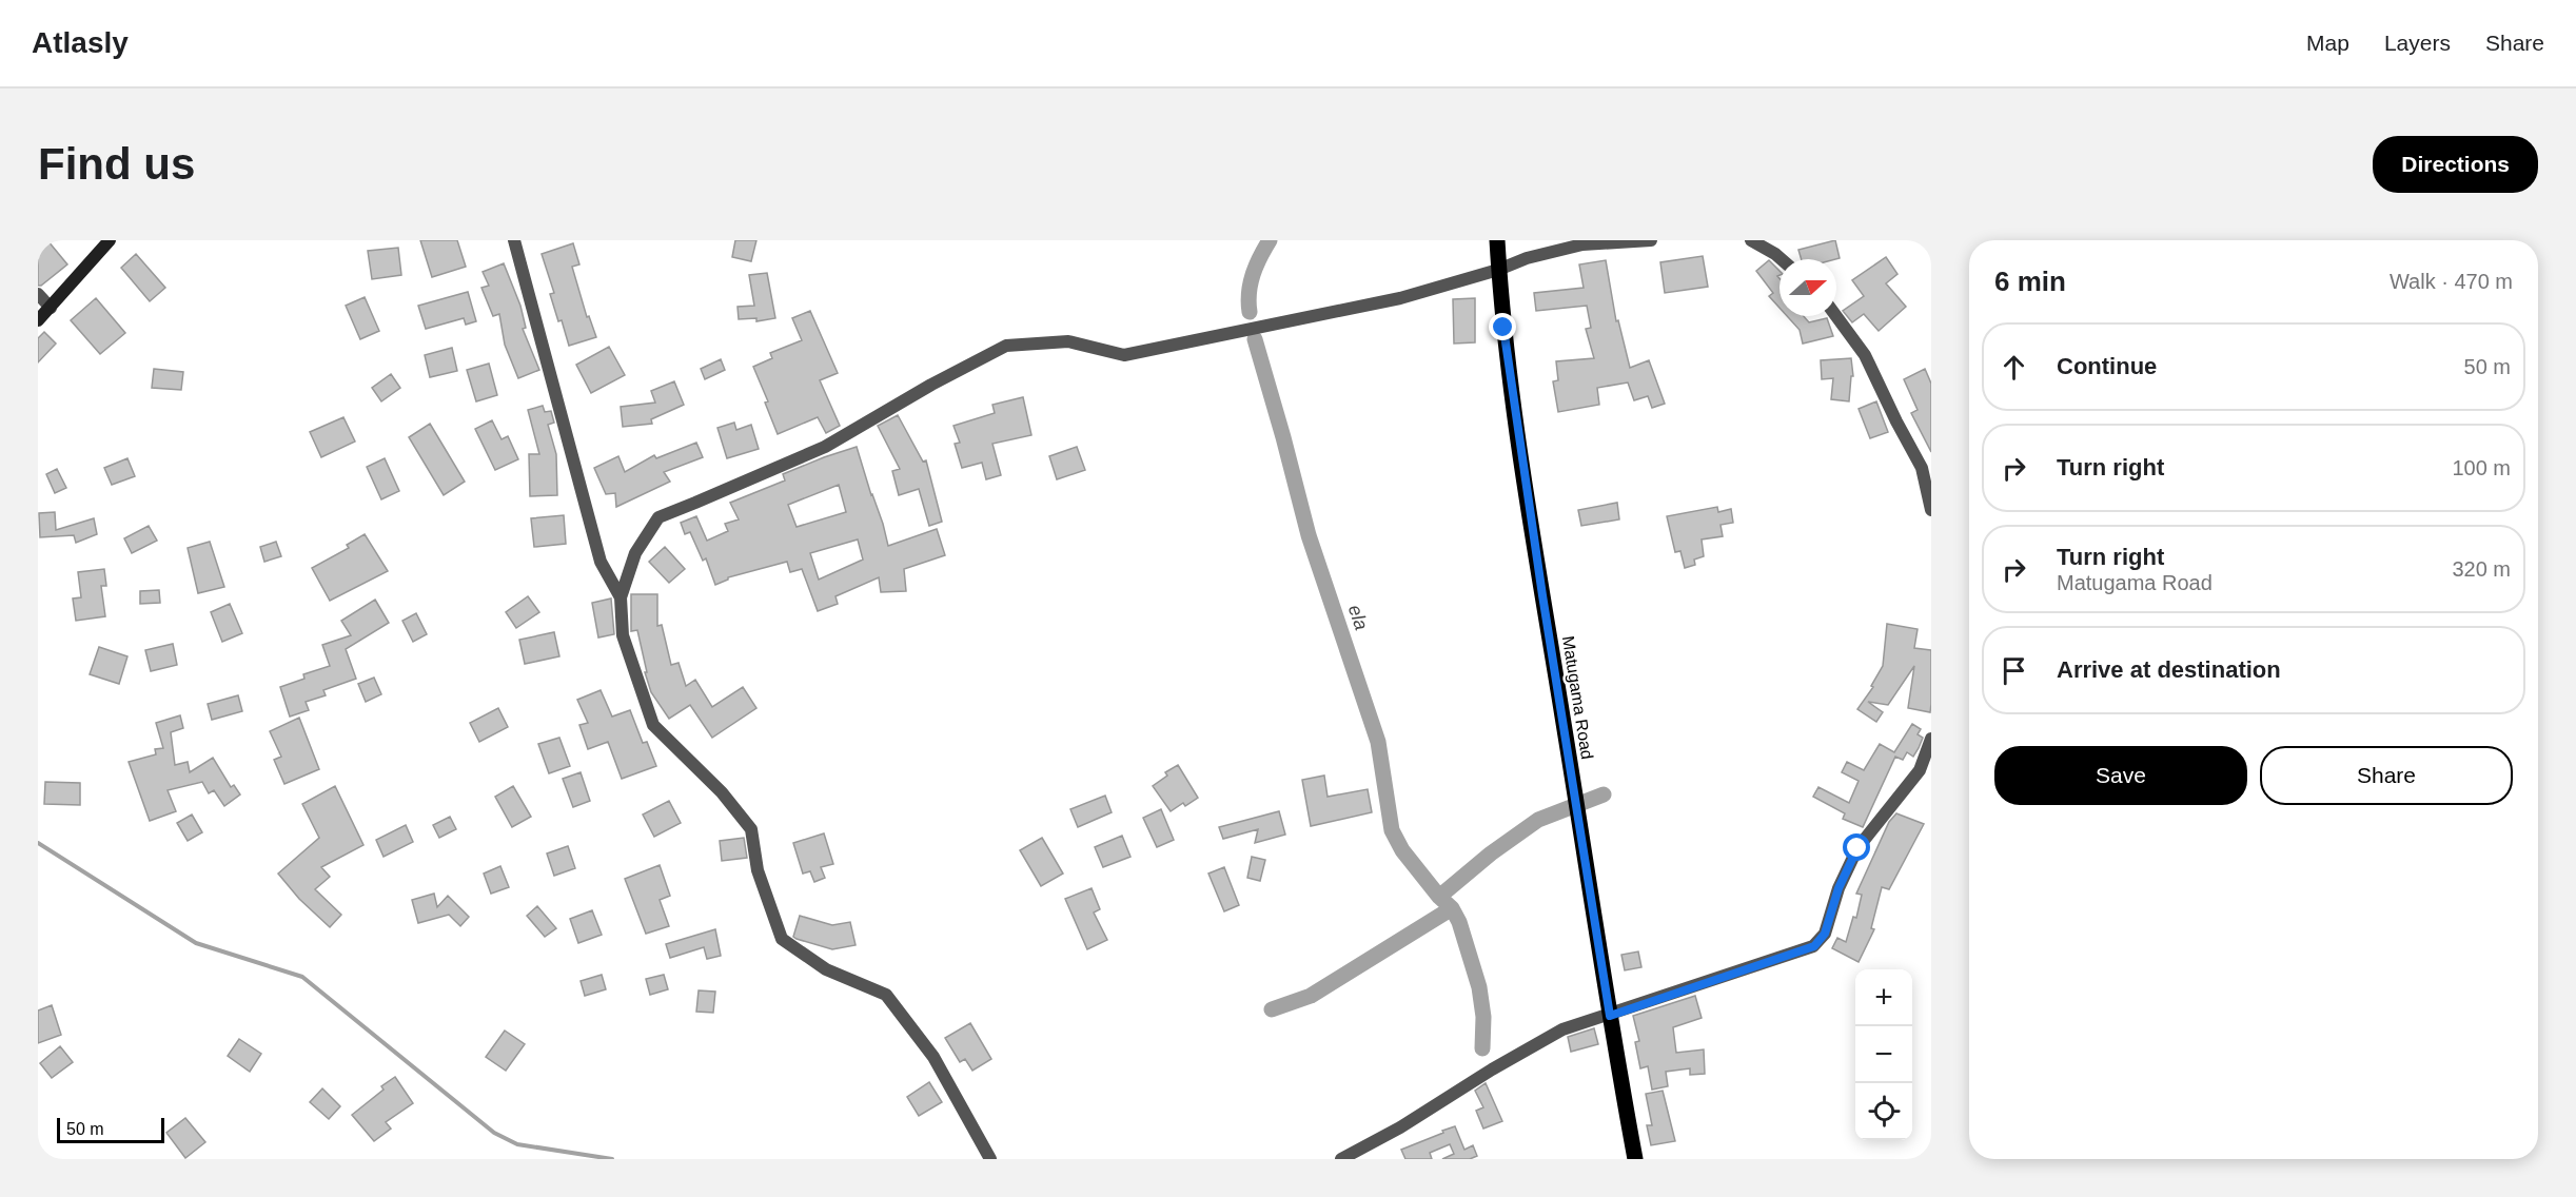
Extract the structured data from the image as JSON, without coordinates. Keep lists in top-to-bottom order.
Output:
{
  "streets": {
    "main road": ["Matugama Road"]
  },
  "water": ["ela"],
  "scale_bar": "50 m",
  "north": "right",
  "page": {
    "header": "Atlasly",
    "nav": ["Map", "Layers", "Share"],
    "buttons": [
      "Directions",
      ["Save", "Share"]
    ],
    "title": "Find us",
    "heading": ["6 min", "Walk · 470 m"],
    "list": [
      ["Continue", "50 m"],
      ["Turn right", "100 m"],
      ["Turn right", "Matugama Road", "320 m"],
      "Arrive at destination"
    ],
    "map_buttons": ["+", "−"],
    "scale": "50 m"
  }
}
